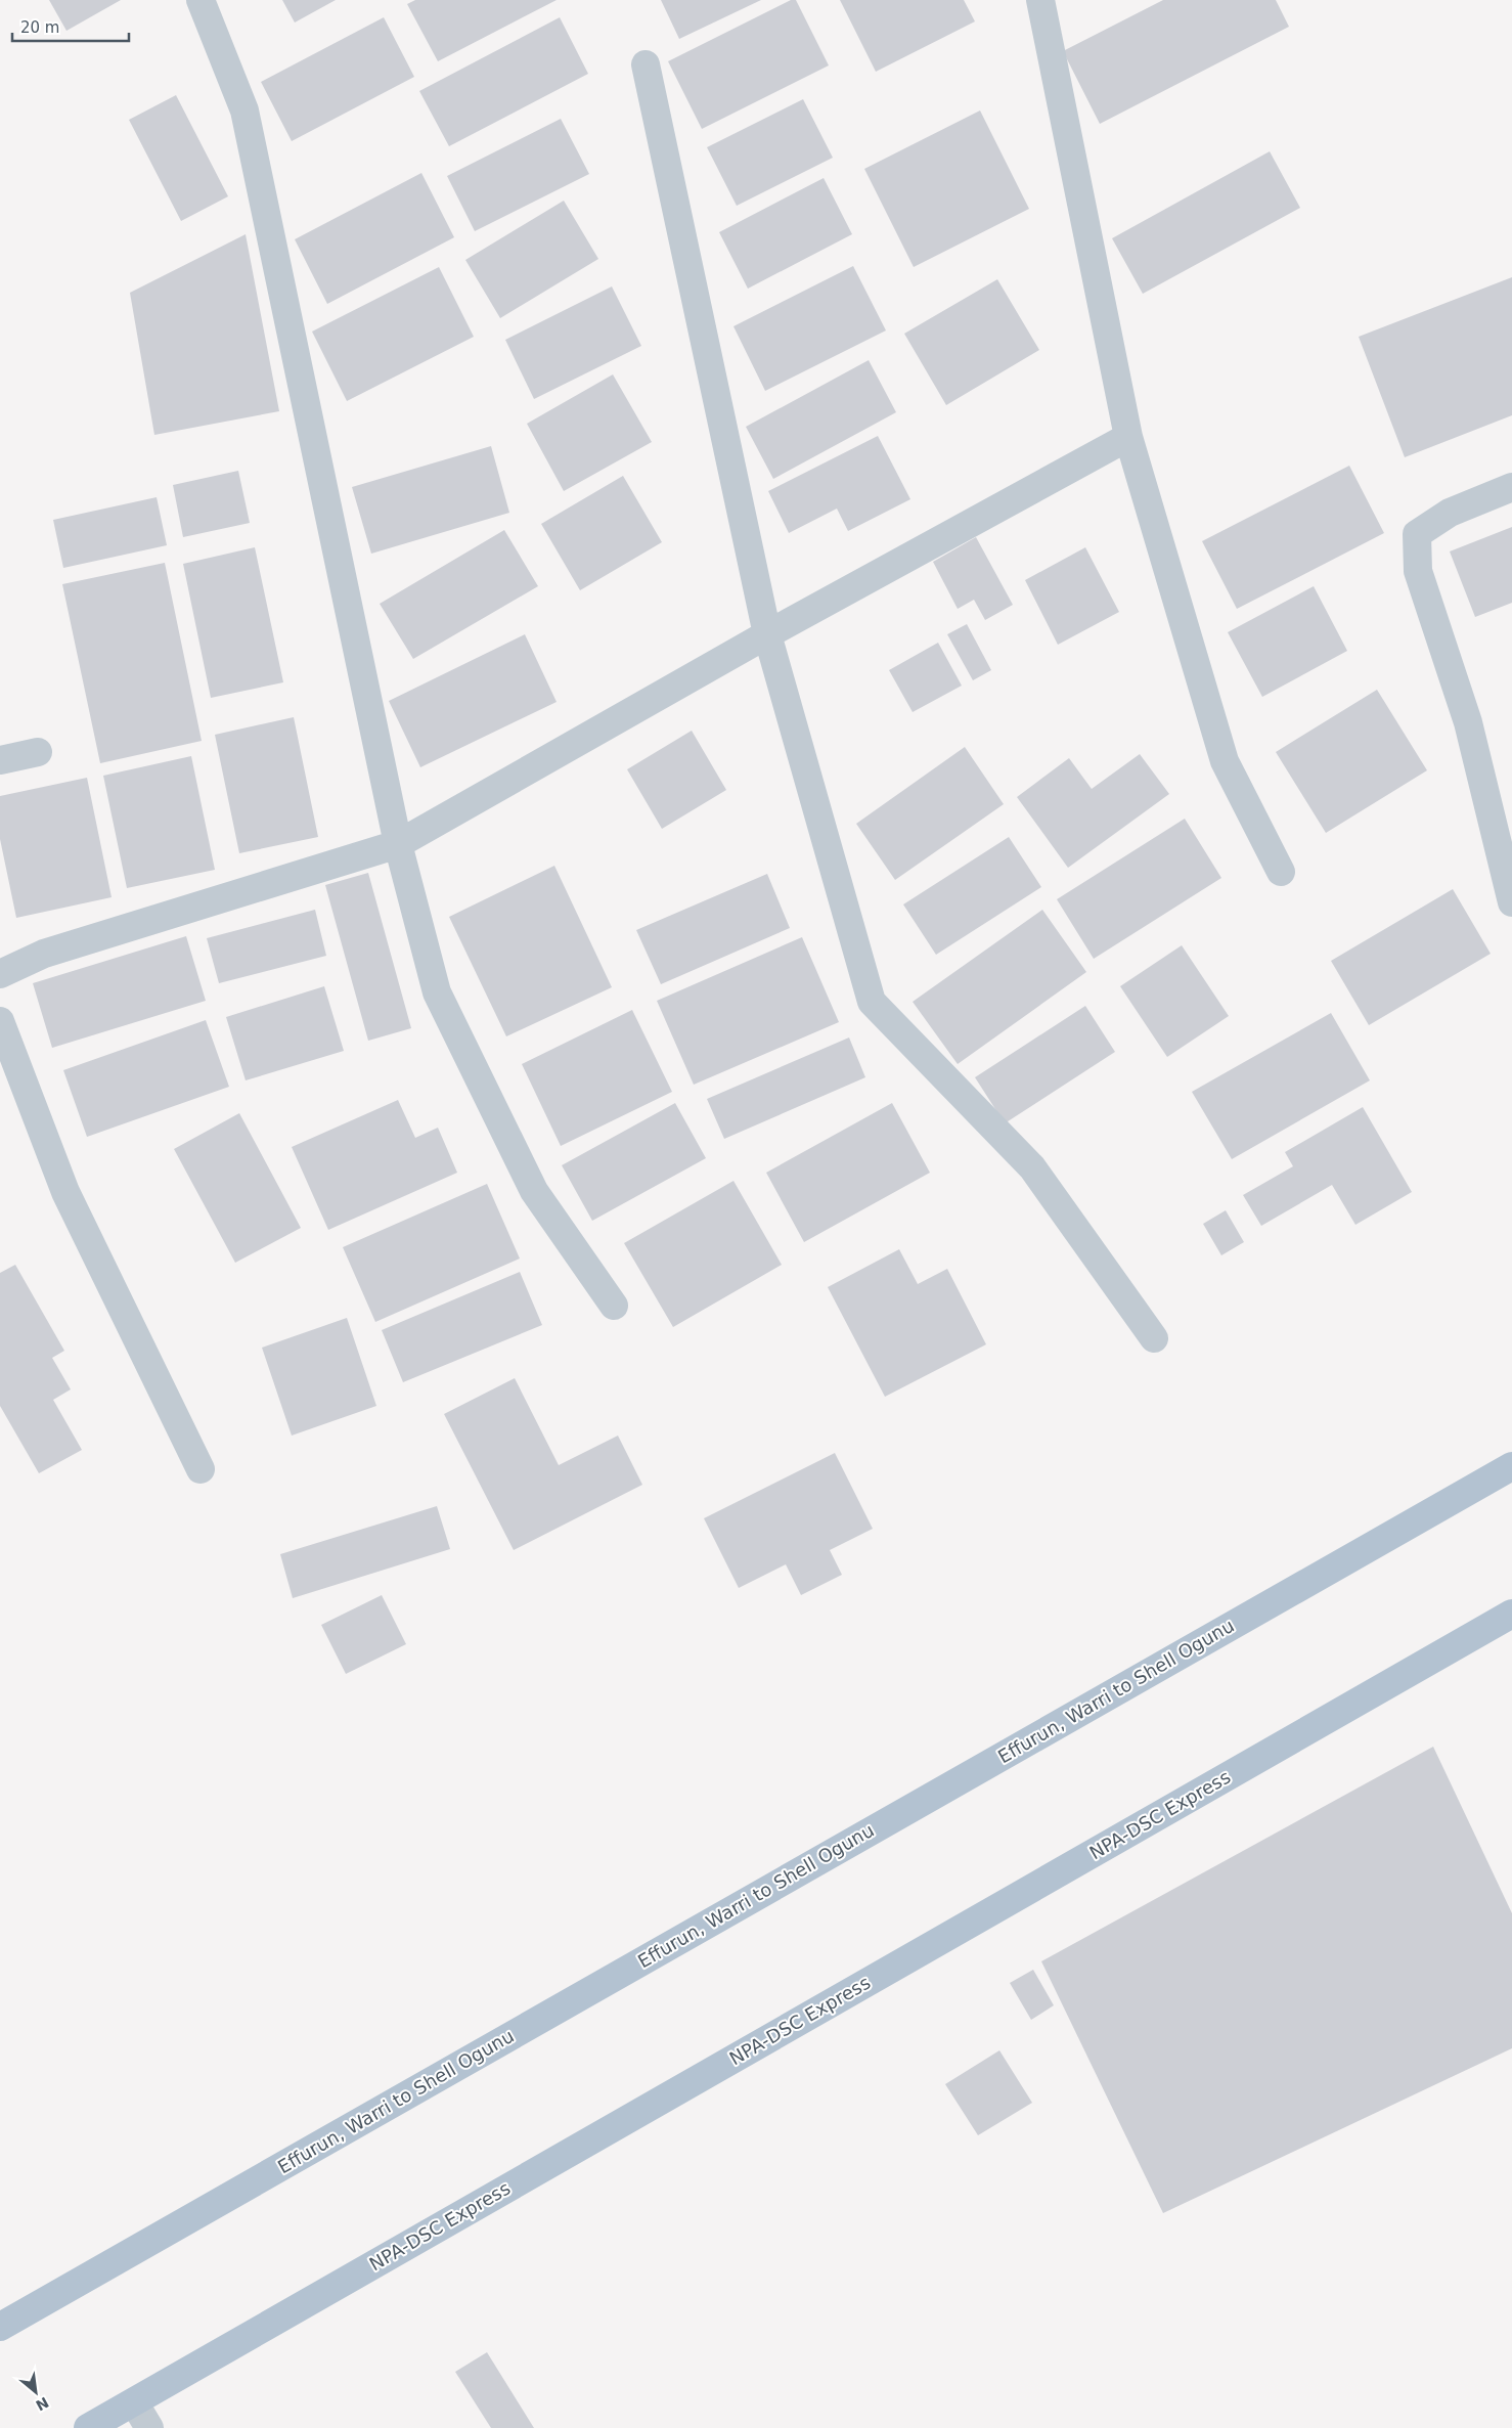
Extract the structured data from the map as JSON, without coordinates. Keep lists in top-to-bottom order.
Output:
{
  "streets": {
    "main road": ["Effurun, Warri to Shell Ogunu", "NPA-DSC Express"]
  },
  "scale_bar": "20 m",
  "north": "bottom right"
}
